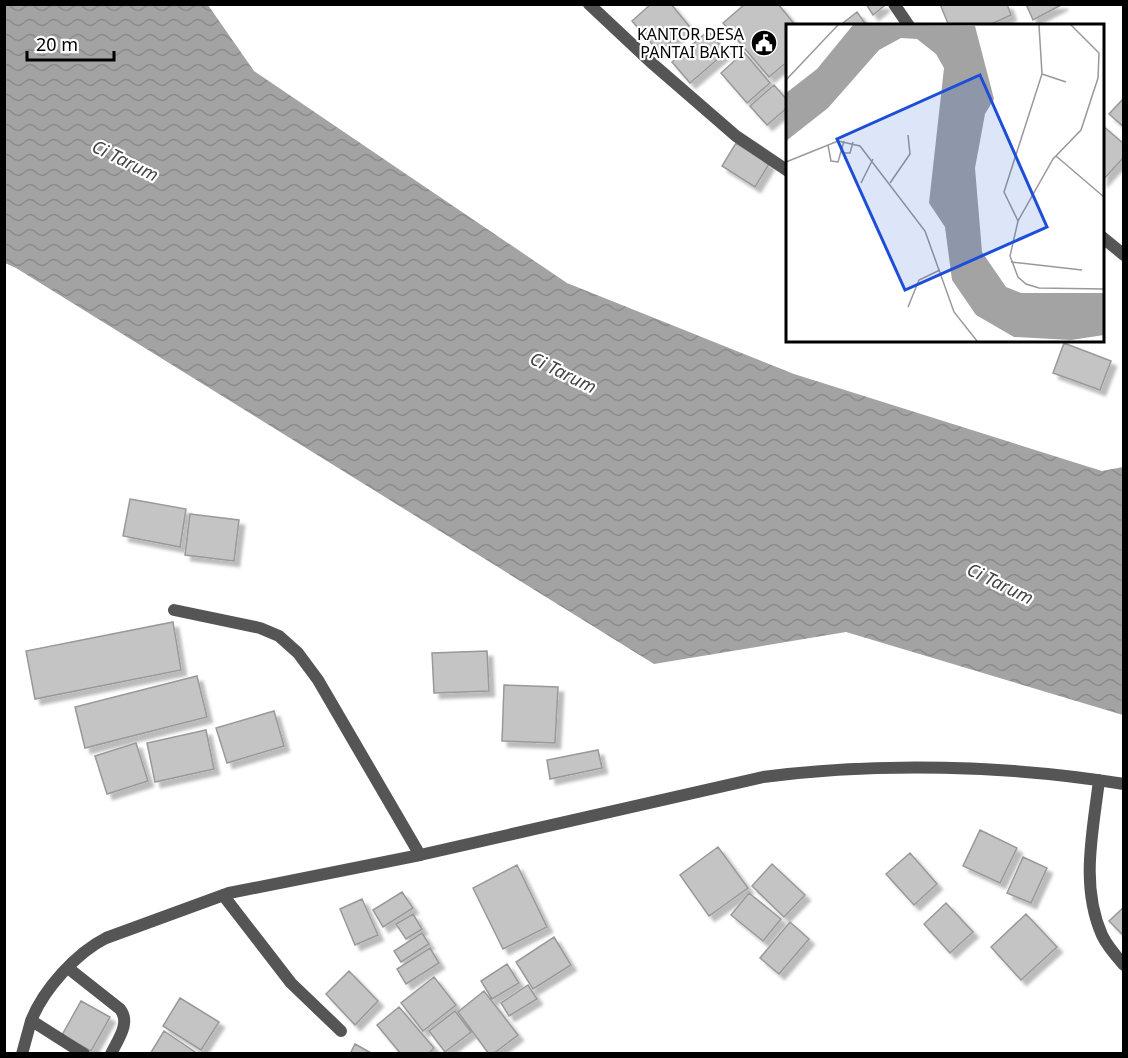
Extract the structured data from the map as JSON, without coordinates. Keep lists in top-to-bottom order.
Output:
{
  "water": ["Ci Tarum"],
  "places": {
    "public building": ["KANTOR DESA PANTAI BAKTI"]
  },
  "scale_bar": "20 m"
}
